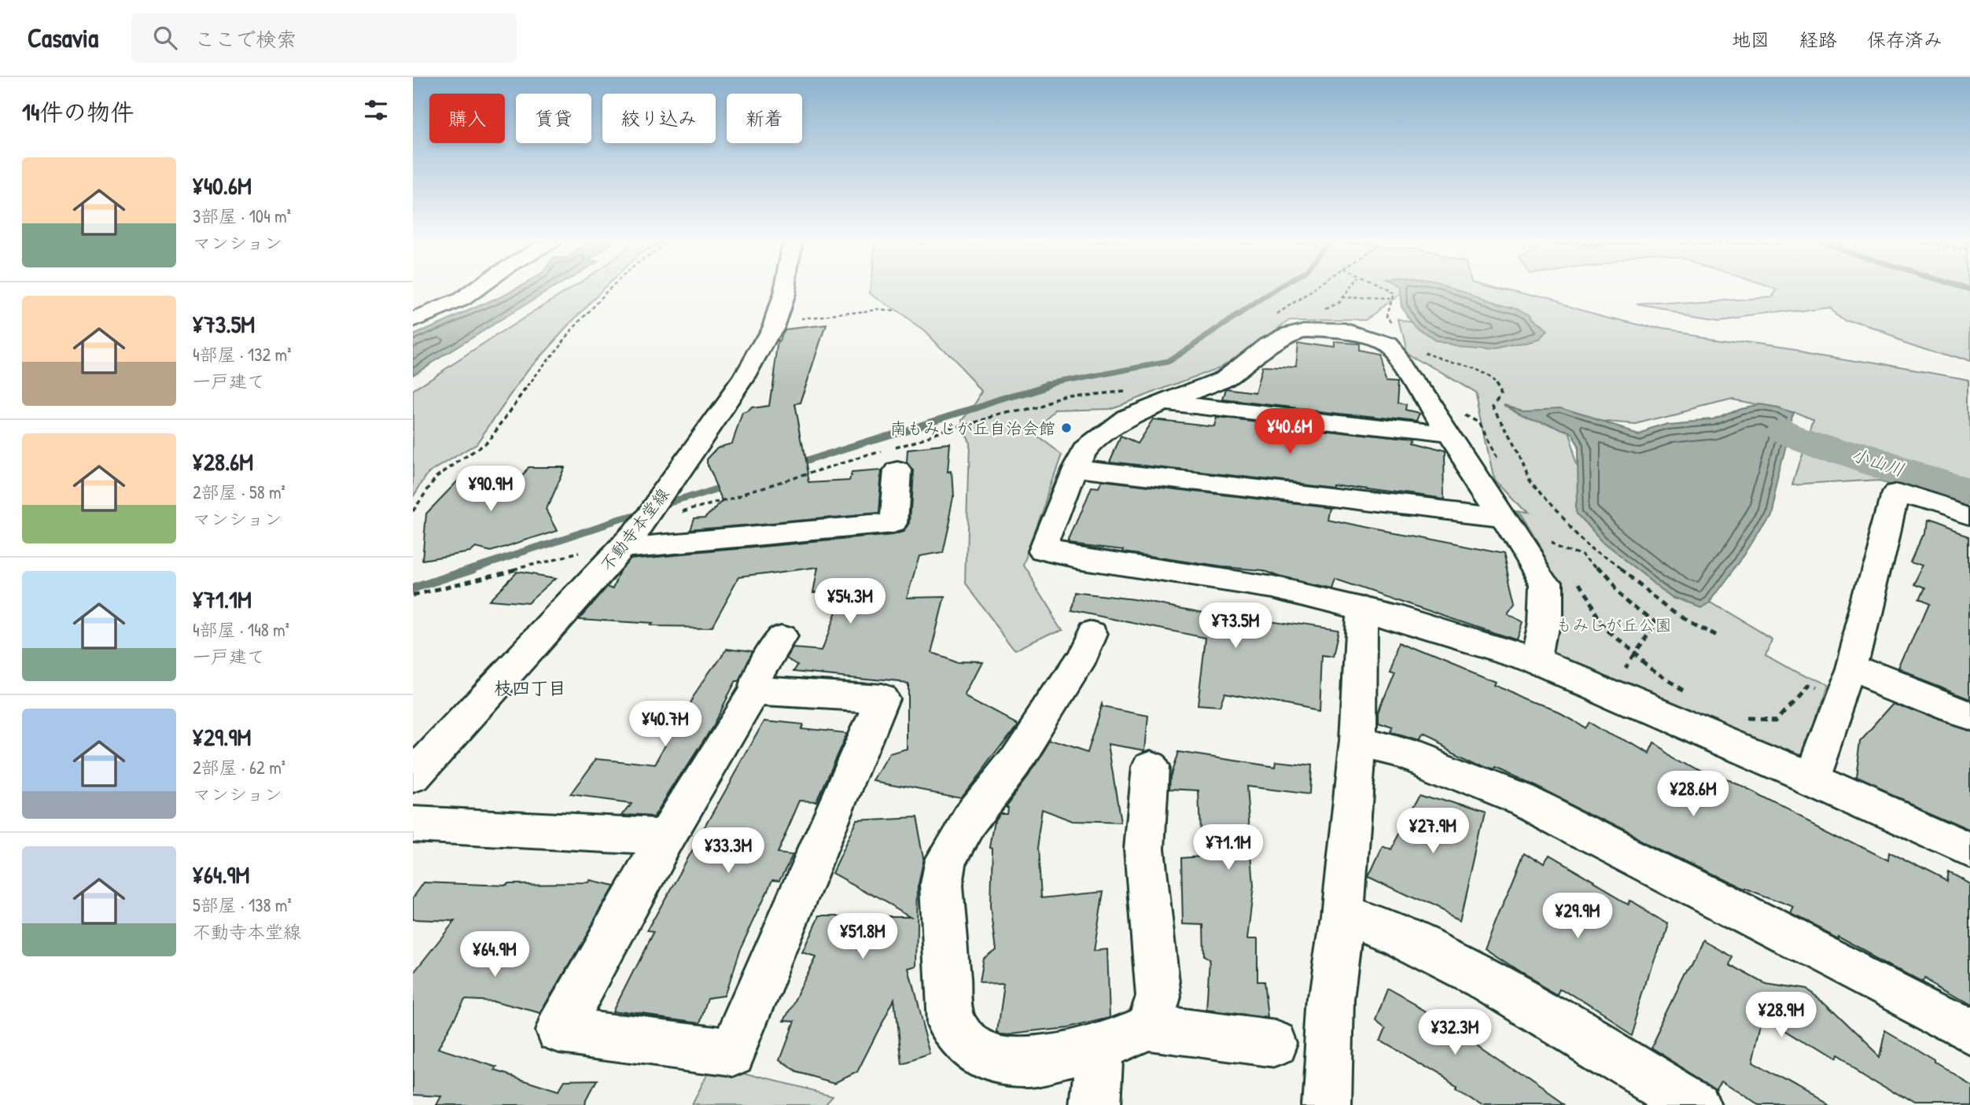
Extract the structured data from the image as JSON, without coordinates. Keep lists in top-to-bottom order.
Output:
{
  "streets": {
    "street": ["不動寺本堂線"]
  },
  "districts": ["枝四丁目"],
  "water": ["小山川"],
  "parks": ["もみじが丘公園"],
  "places": ["南もみじが丘自治会館"],
  "page": {
    "header": "Casavia",
    "search": "ここで検索",
    "nav": ["地図", "経路", "保存済み"],
    "heading": "14件の物件",
    "chip": [
      "購入",
      "賃貸",
      "絞り込み",
      "新着"
    ],
    "list": [
      {
        "name": "¥40.6M",
        "note": "3部屋 · 104 m² · マンション"
      },
      {
        "name": "¥73.5M",
        "note": "4部屋 · 132 m² · 一戸建て"
      },
      {
        "name": "¥28.6M",
        "note": "2部屋 · 58 m² · マンション"
      },
      {
        "name": "¥71.1M",
        "note": "4部屋 · 148 m² · 一戸建て"
      },
      {
        "name": "¥29.9M",
        "note": "2部屋 · 62 m² · マンション"
      },
      {
        "name": "¥64.9M",
        "note": "5部屋 · 138 m² · 不動寺本堂線"
      }
    ],
    "price": [
      "¥40.6M",
      "¥90.9M",
      "¥54.3M",
      "¥73.5M",
      "¥40.7M",
      "¥28.6M",
      "¥27.9M",
      "¥71.1M",
      "¥33.3M",
      "¥29.9M",
      "¥51.8M",
      "¥64.9M",
      "¥28.9M",
      "¥32.3M"
    ]
  }
}
